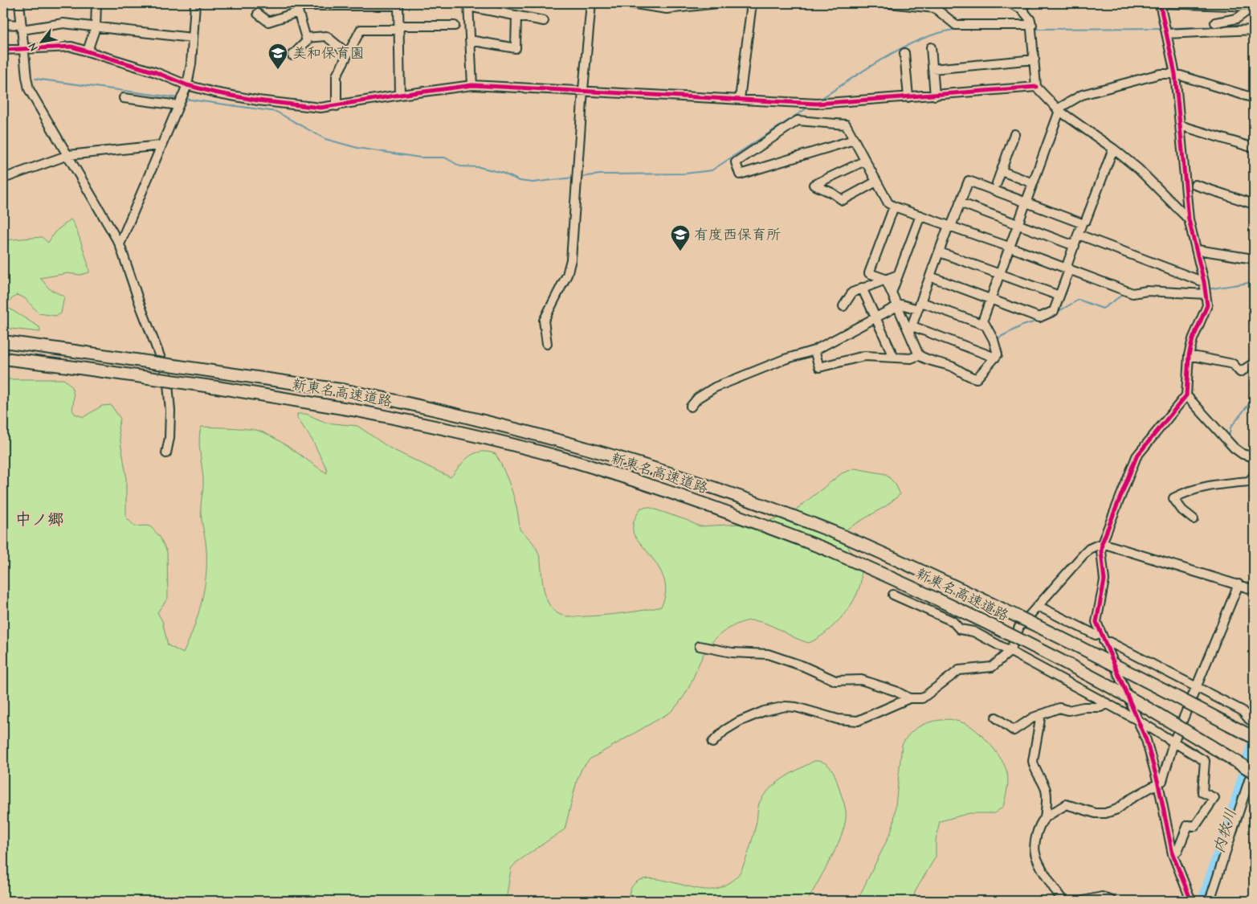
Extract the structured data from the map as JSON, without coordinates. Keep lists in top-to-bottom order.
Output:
{
  "streets": {
    "highway": ["新東名高速道路"]
  },
  "districts": ["中ノ郷"],
  "water": ["内牧川"],
  "places": {
    "school or university": ["美和保育園", "有度西保育所"]
  },
  "north": "bottom left"
}
